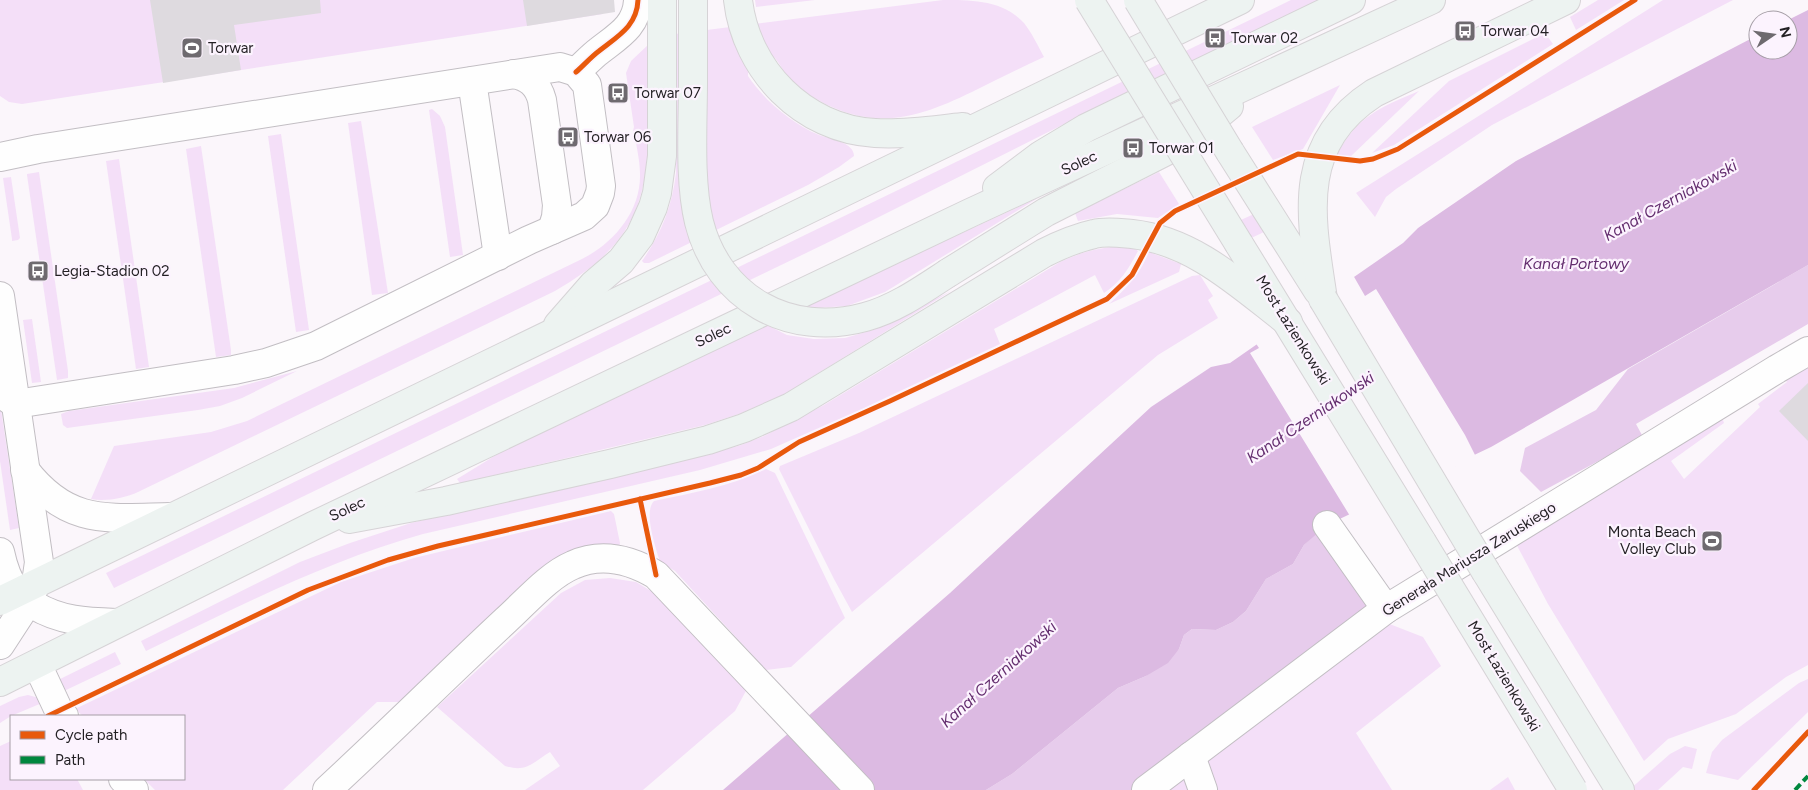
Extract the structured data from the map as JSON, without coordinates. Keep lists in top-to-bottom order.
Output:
{
  "streets": {
    "main road": ["Solec", "Most Łazienkowski"],
    "street": ["Generała Mariusza Zaruskiego"]
  },
  "water": ["Kanał Czerniakowski", "Kanał Portowy"],
  "places": {
    "bus stop": [
      "Torwar 04",
      "Torwar 02",
      "Torwar 07",
      "Torwar 06",
      "Torwar 01",
      "Legia-Stadion 02"
    ],
    "sports": ["Torwar", "Monta Beach Volley Club"]
  },
  "legend": ["Cycle path", "Path"],
  "north": "right"
}
